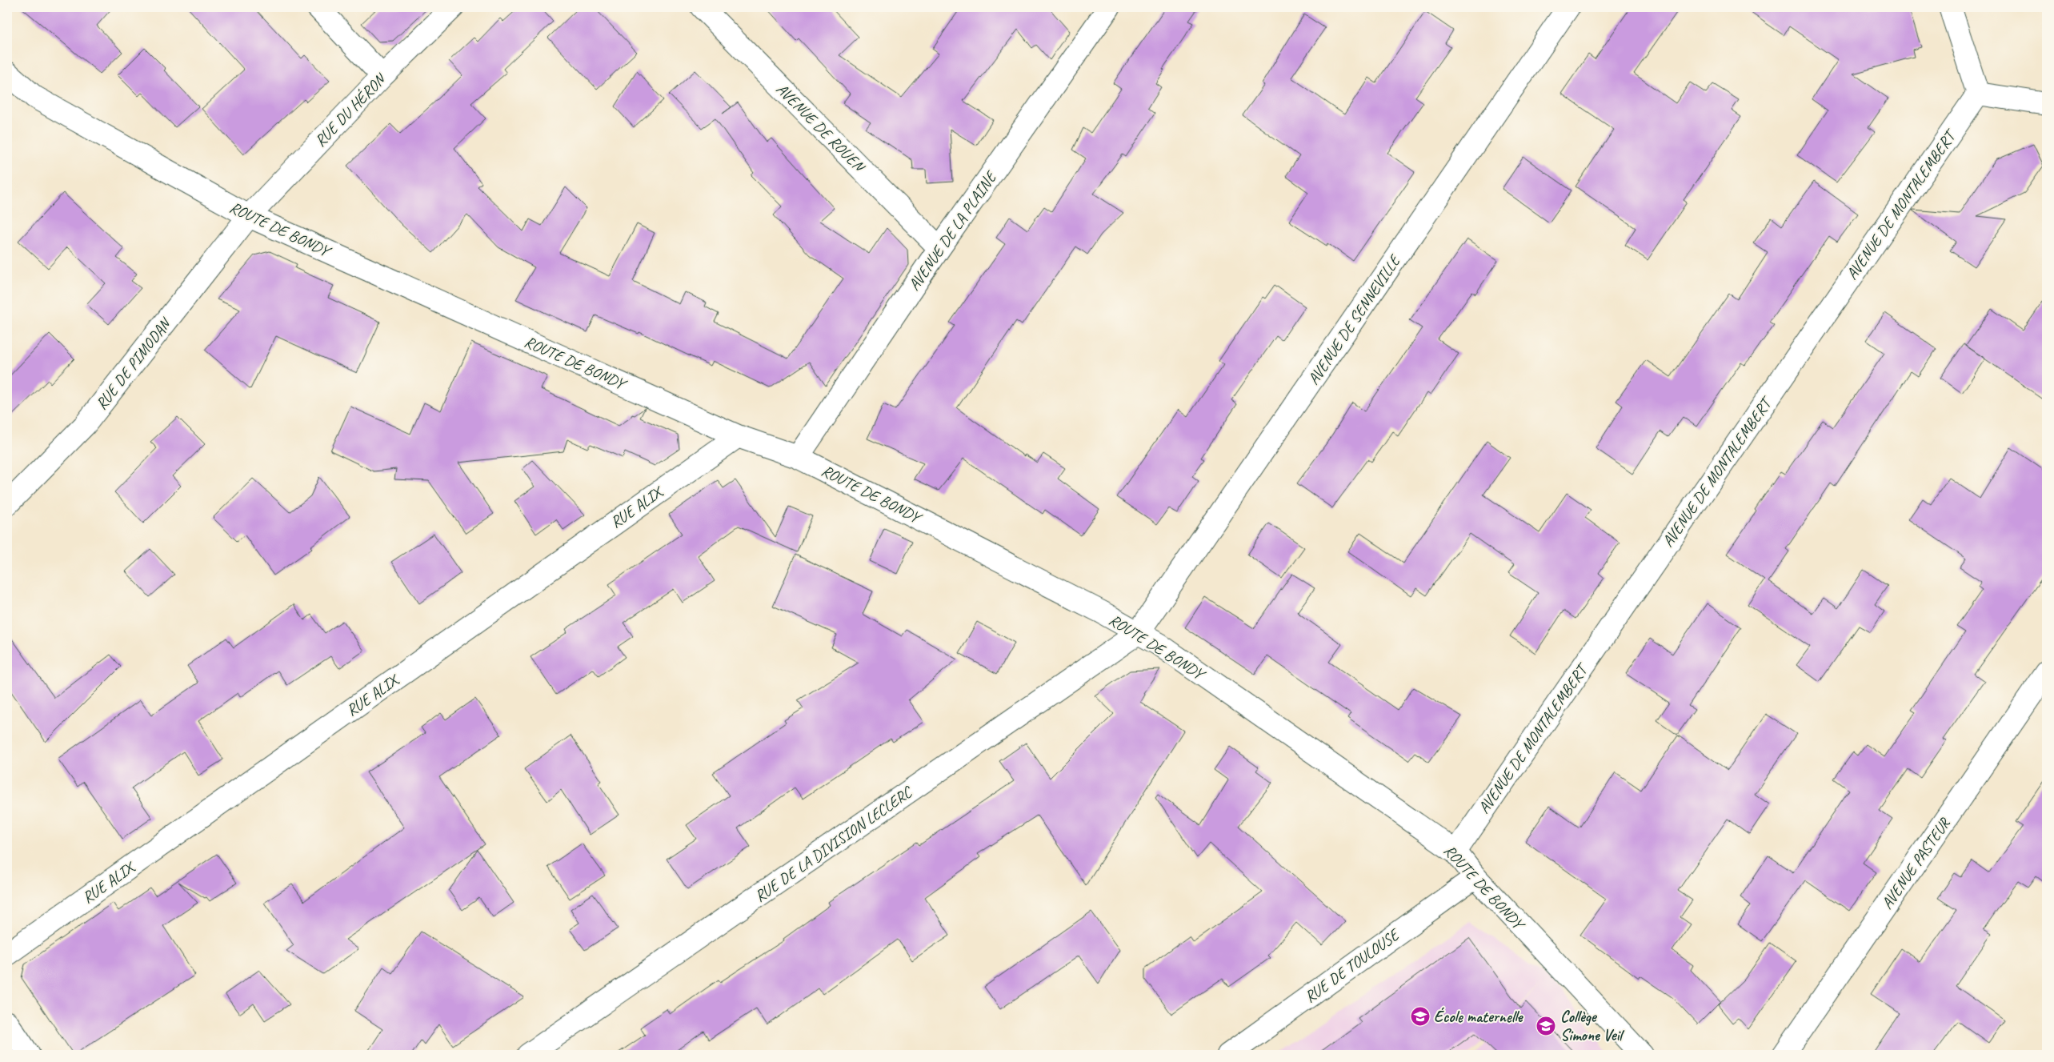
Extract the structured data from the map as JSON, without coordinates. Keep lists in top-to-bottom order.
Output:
{
  "streets": {
    "street": [
      "RUE DU HÉRON",
      "AVENUE DE ROUEN",
      "AVENUE DE MONTALEMBERT",
      "ROUTE DE BONDY",
      "AVENUE DE LA PLAINE",
      "AVENUE DE SENNEVILLE",
      "RUE DE PIMODAN",
      "RUE ALIX",
      "RUE DE LA DIVISION LECLERC",
      "AVENUE PASTEUR",
      "RUE DE TOULOUSE"
    ]
  },
  "crossings": [
    ["RUE DU HÉRON", "ROUTE DE BONDY"],
    ["RUE DU HÉRON", "RUE DE PIMODAN"],
    ["AVENUE DE ROUEN", "AVENUE DE LA PLAINE"],
    ["AVENUE DE MONTALEMBERT", "ROUTE DE BONDY"],
    ["ROUTE DE BONDY", "AVENUE DE LA PLAINE"],
    ["ROUTE DE BONDY", "AVENUE DE SENNEVILLE"],
    ["ROUTE DE BONDY", "RUE DE PIMODAN"],
    ["ROUTE DE BONDY", "RUE ALIX"],
    ["ROUTE DE BONDY", "RUE DE LA DIVISION LECLERC"],
    ["ROUTE DE BONDY", "RUE DE TOULOUSE"],
    ["AVENUE DE SENNEVILLE", "RUE DE LA DIVISION LECLERC"]
  ],
  "places": {
    "school or university": ["École maternelle", "Collège Simone Veil"]
  }
}
